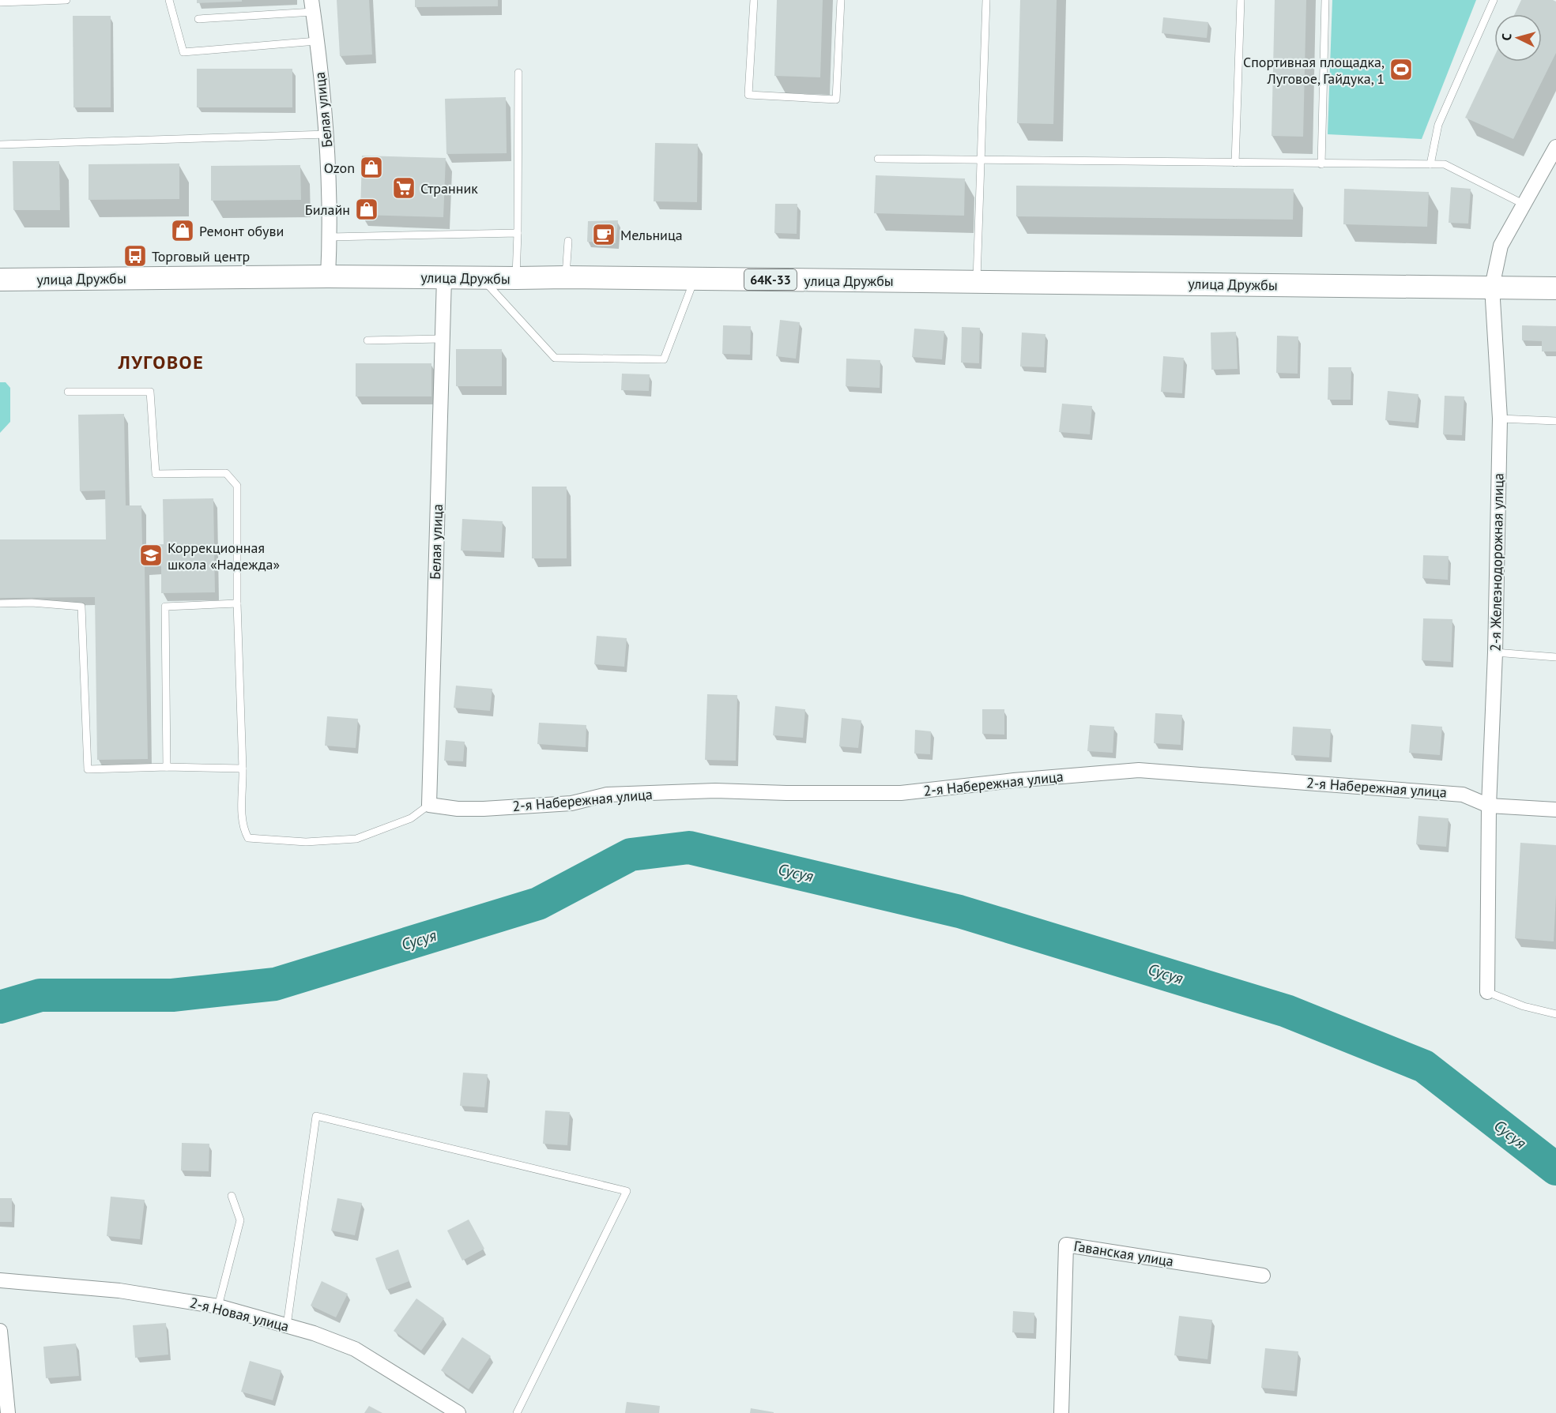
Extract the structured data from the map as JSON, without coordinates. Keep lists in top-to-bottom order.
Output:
{
  "streets": {
    "main road": ["улица Дружбы", "64К-33"],
    "street": [
      "Белая улица",
      "2-я Железнодорожная улица",
      "2-я Набережная улица",
      "Гаванская улица",
      "2-я Новая улица"
    ]
  },
  "crossings": [
    ["Белая улица", "улица Дружбы"],
    ["Белая улица", "2-я Набережная улица"],
    ["улица Дружбы", "2-я Железнодорожная улица"],
    ["2-я Железнодорожная улица", "2-я Набережная улица"]
  ],
  "districts": ["ЛУГОВОЕ"],
  "water": ["Сусуя"],
  "places": {
    "sports": ["Спортивная площадка, Луговое, Гайдука, 1"],
    "shop": ["Ozon", "Билайн", "Ремонт обуви"],
    "supermarket": ["Странник"],
    "cafe": ["Мельница"],
    "bus stop": ["Торговый центр"],
    "school or university": ["Коррекционная школа «Надежда»"]
  },
  "north": "left"
}
